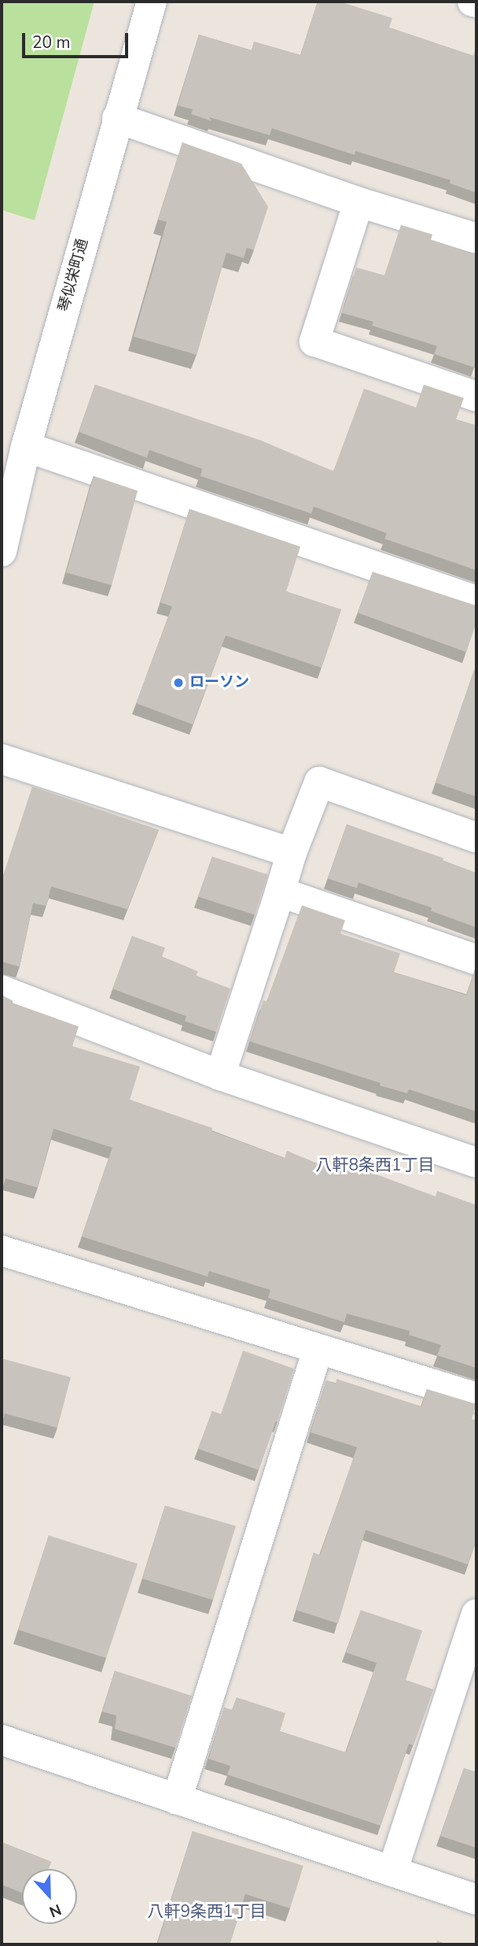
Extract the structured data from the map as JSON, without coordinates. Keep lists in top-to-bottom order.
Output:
{
  "streets": {
    "street": ["琴似栄町通"]
  },
  "districts": ["八軒8条西1丁目", "八軒9条西1丁目"],
  "places": ["ローソン"],
  "scale_bar": "20 m",
  "north": "bottom"
}
